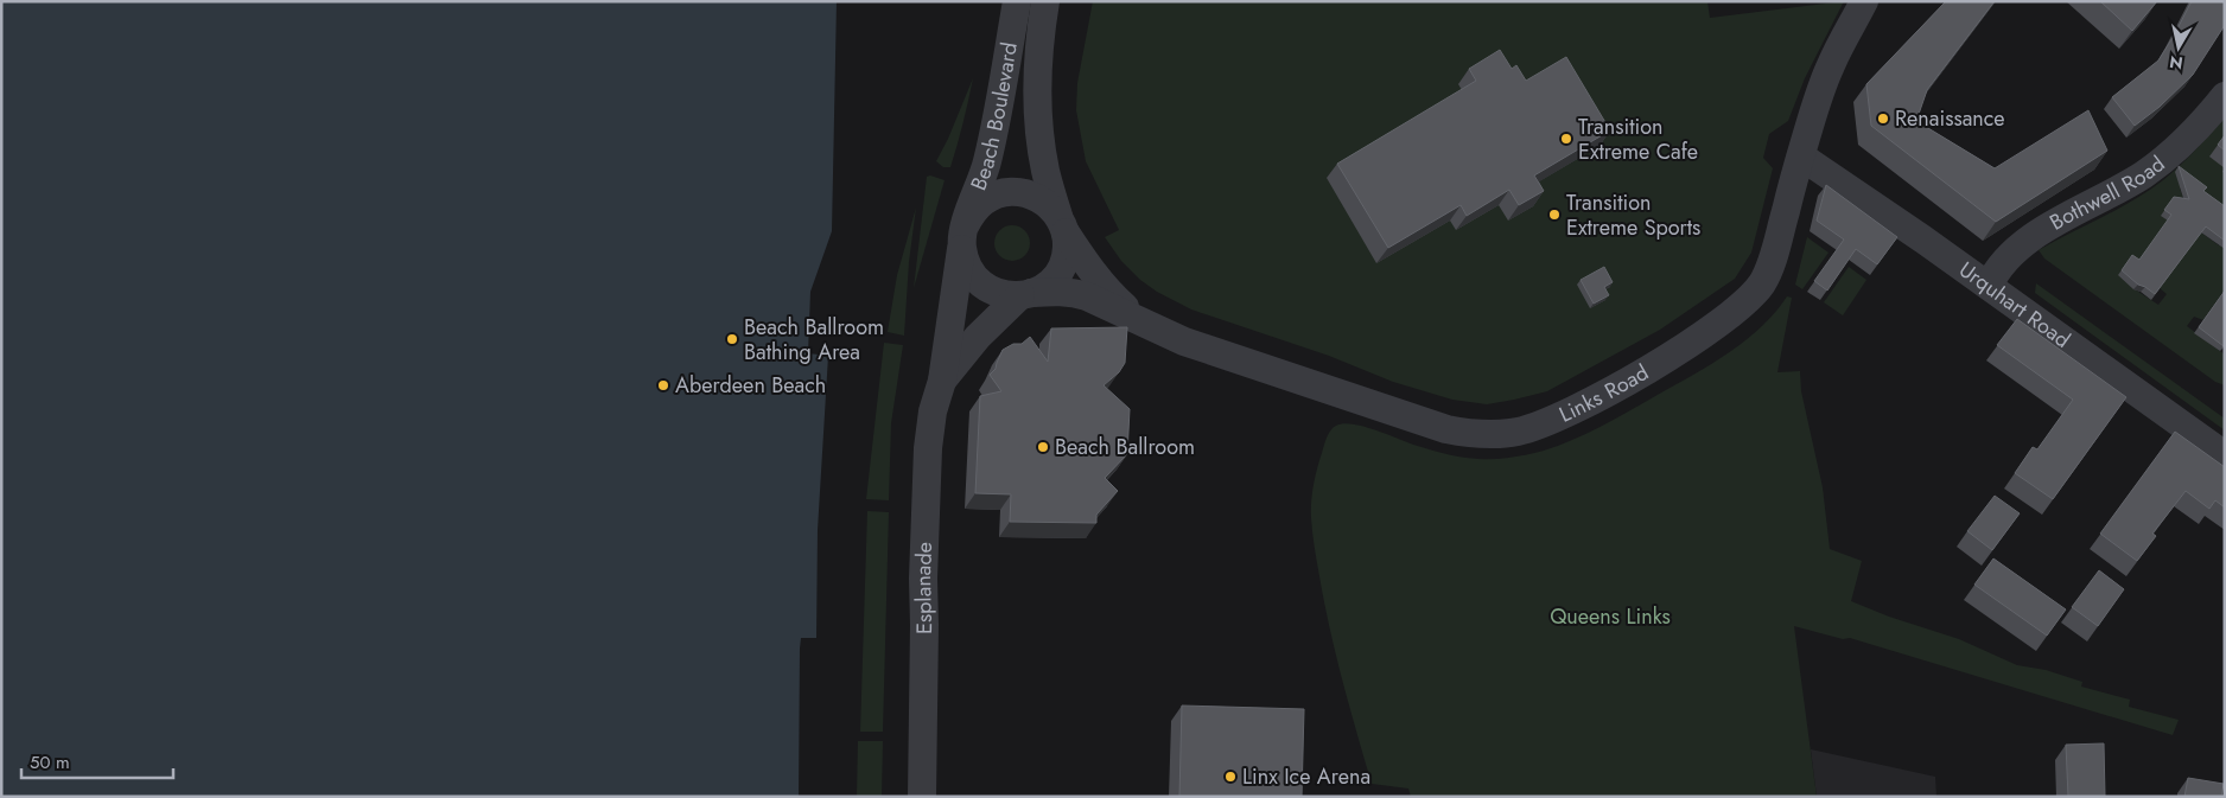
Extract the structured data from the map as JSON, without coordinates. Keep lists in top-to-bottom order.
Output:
{
  "streets": {
    "street": [
      "Beach Boulevard",
      "Bothwell Road",
      "Urquhart Road",
      "Links Road",
      "Esplanade"
    ]
  },
  "crossings": [
    ["Beach Boulevard", "Links Road"],
    ["Beach Boulevard", "Esplanade"],
    ["Bothwell Road", "Urquhart Road"],
    ["Urquhart Road", "Links Road"],
    ["Links Road", "Esplanade"]
  ],
  "parks": ["Queens Links"],
  "places": [
    "Renaissance",
    "Transition Extreme Cafe",
    "Transition Extreme Sports",
    "Beach Ballroom Bathing Area",
    "Aberdeen Beach",
    "Beach Ballroom",
    "Linx Ice Arena"
  ],
  "scale_bar": "50 m",
  "north": "bottom"
}
